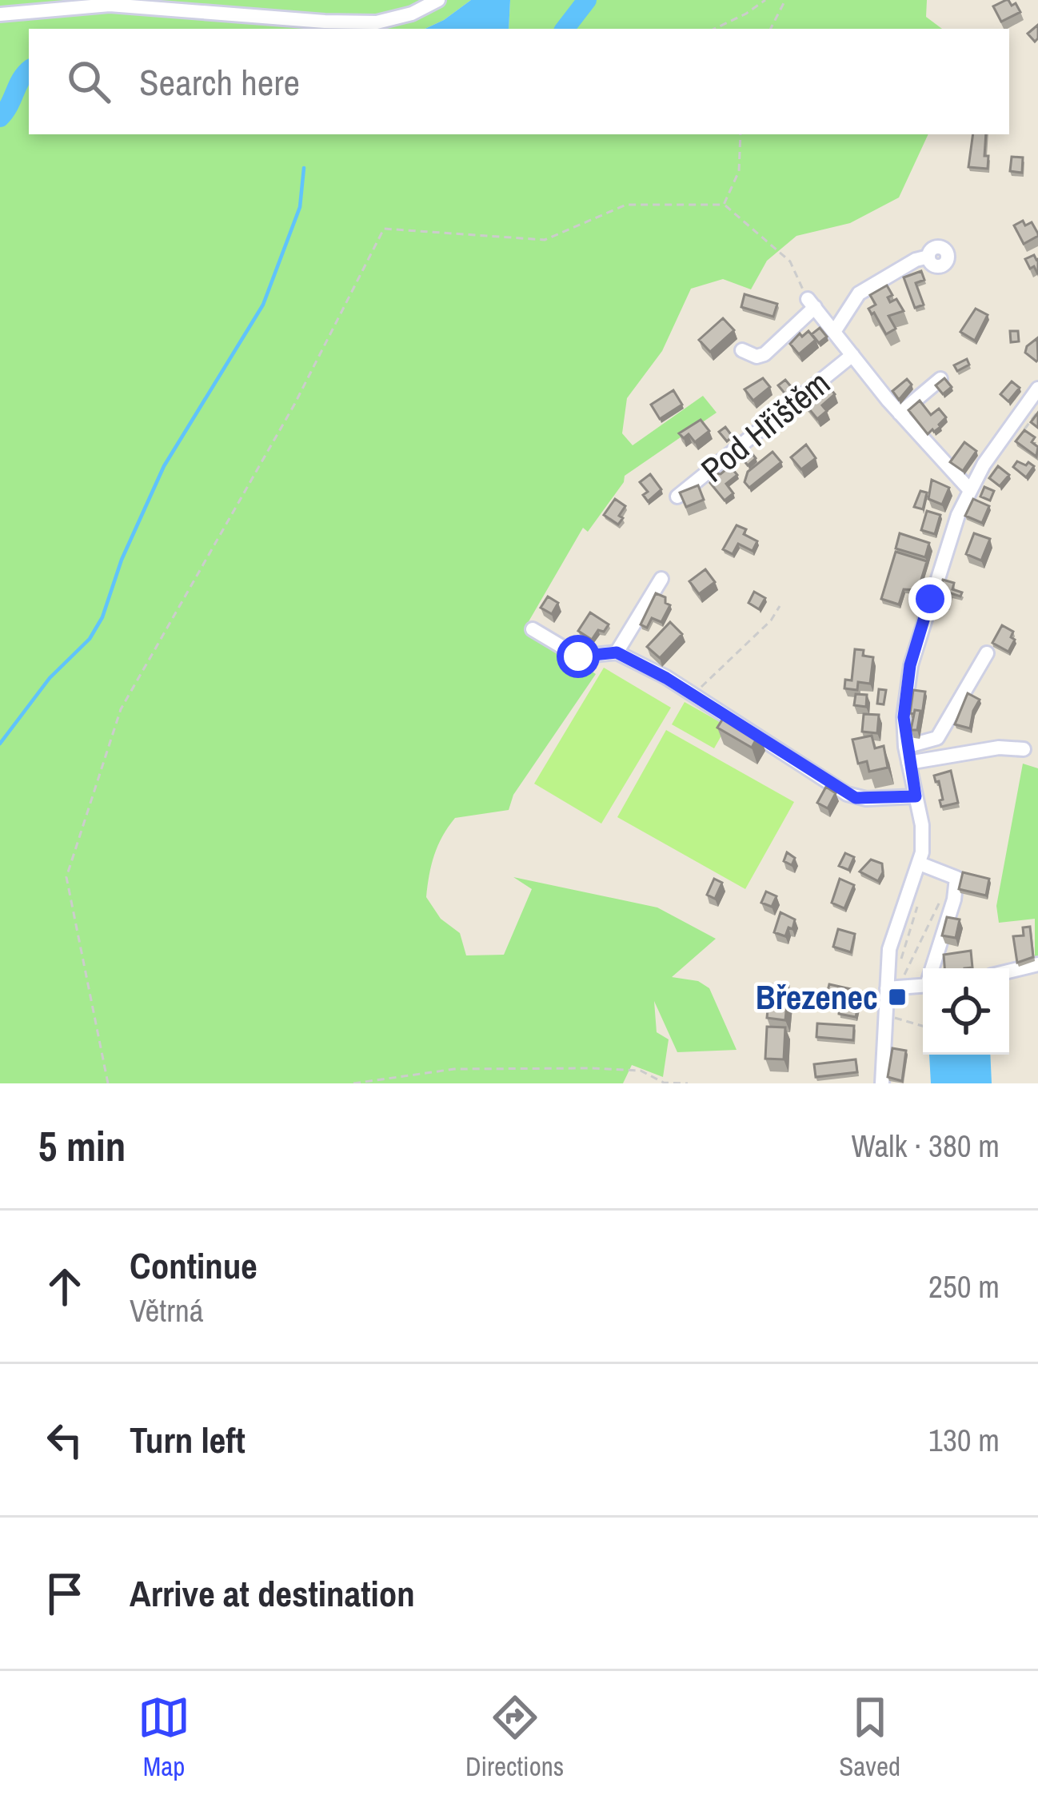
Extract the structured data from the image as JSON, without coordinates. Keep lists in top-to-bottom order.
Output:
{
  "streets": {
    "street": ["Pod Hřištěm"]
  },
  "places": {
    "transit": ["Březenec"]
  },
  "page": {
    "search": "Search here",
    "heading": ["5 min", "Walk · 380 m"],
    "list": [
      ["Continue", "Větrná", "250 m"],
      ["Turn left", "130 m"],
      "Arrive at destination"
    ],
    "nav": ["Map", "Directions", "Saved"]
  }
}
